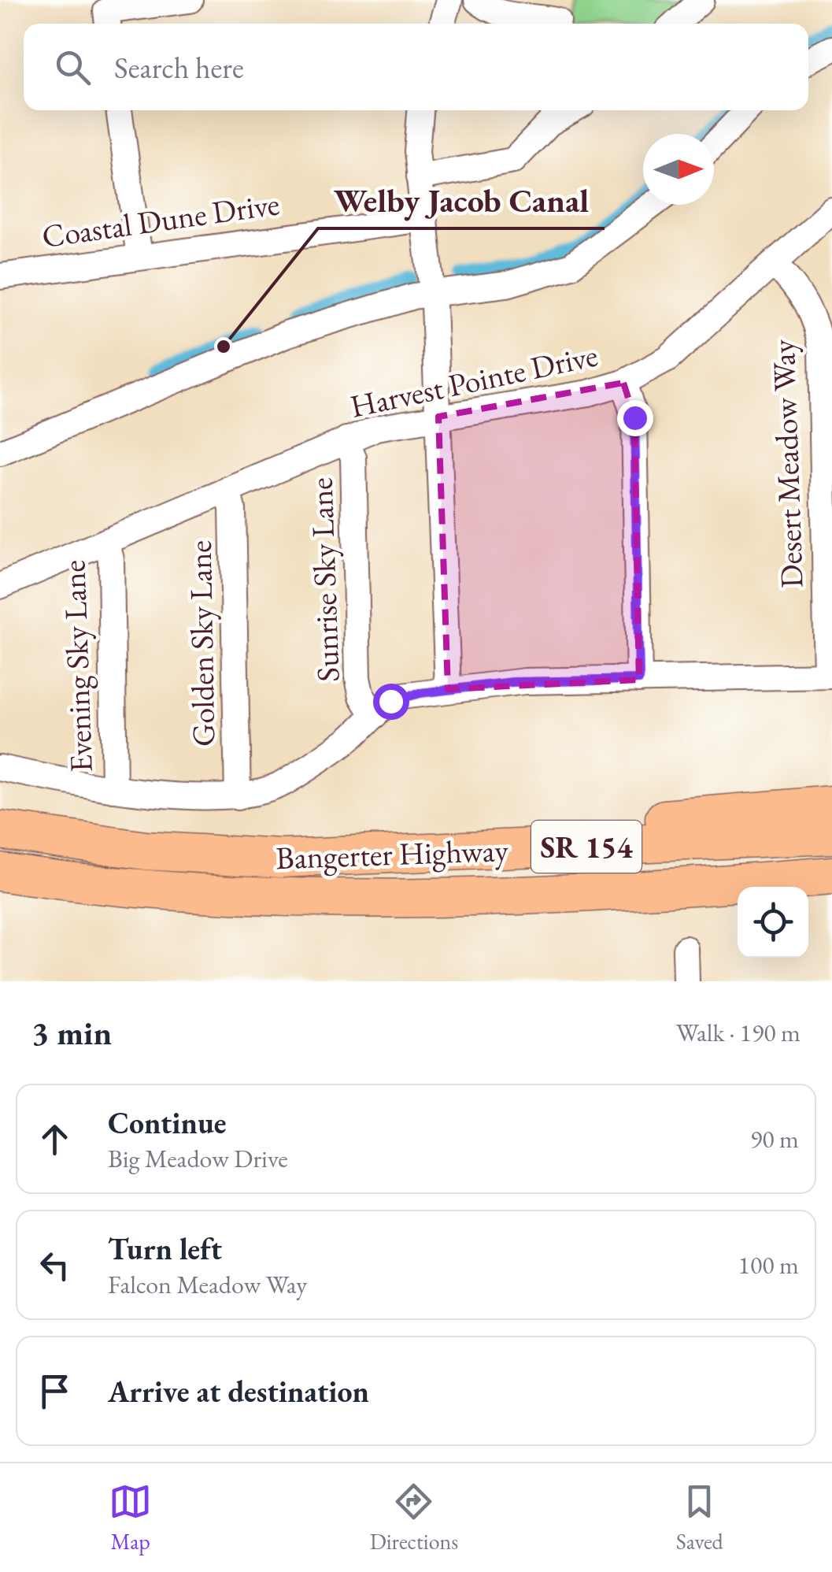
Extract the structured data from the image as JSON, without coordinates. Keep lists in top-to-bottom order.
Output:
{
  "streets": {
    "highway": ["SR 154", "Bangerter Highway"],
    "street": [
      "Coastal Dune Drive",
      "Harvest Pointe Drive",
      "Desert Meadow Way",
      "Sunrise Sky Lane",
      "Golden Sky Lane",
      "Evening Sky Lane"
    ]
  },
  "crossings": [
    ["Harvest Pointe Drive", "Desert Meadow Way"],
    ["Harvest Pointe Drive", "Sunrise Sky Lane"],
    ["Harvest Pointe Drive", "Golden Sky Lane"],
    ["Harvest Pointe Drive", "Evening Sky Lane"]
  ],
  "places": ["Welby Jacob Canal"],
  "north": "right",
  "page": {
    "search": "Search here",
    "heading": ["3 min", "Walk · 190 m"],
    "list": [
      ["Continue", "Big Meadow Drive", "90 m"],
      ["Turn left", "Falcon Meadow Way", "100 m"],
      "Arrive at destination"
    ],
    "nav": ["Map", "Directions", "Saved"]
  }
}
